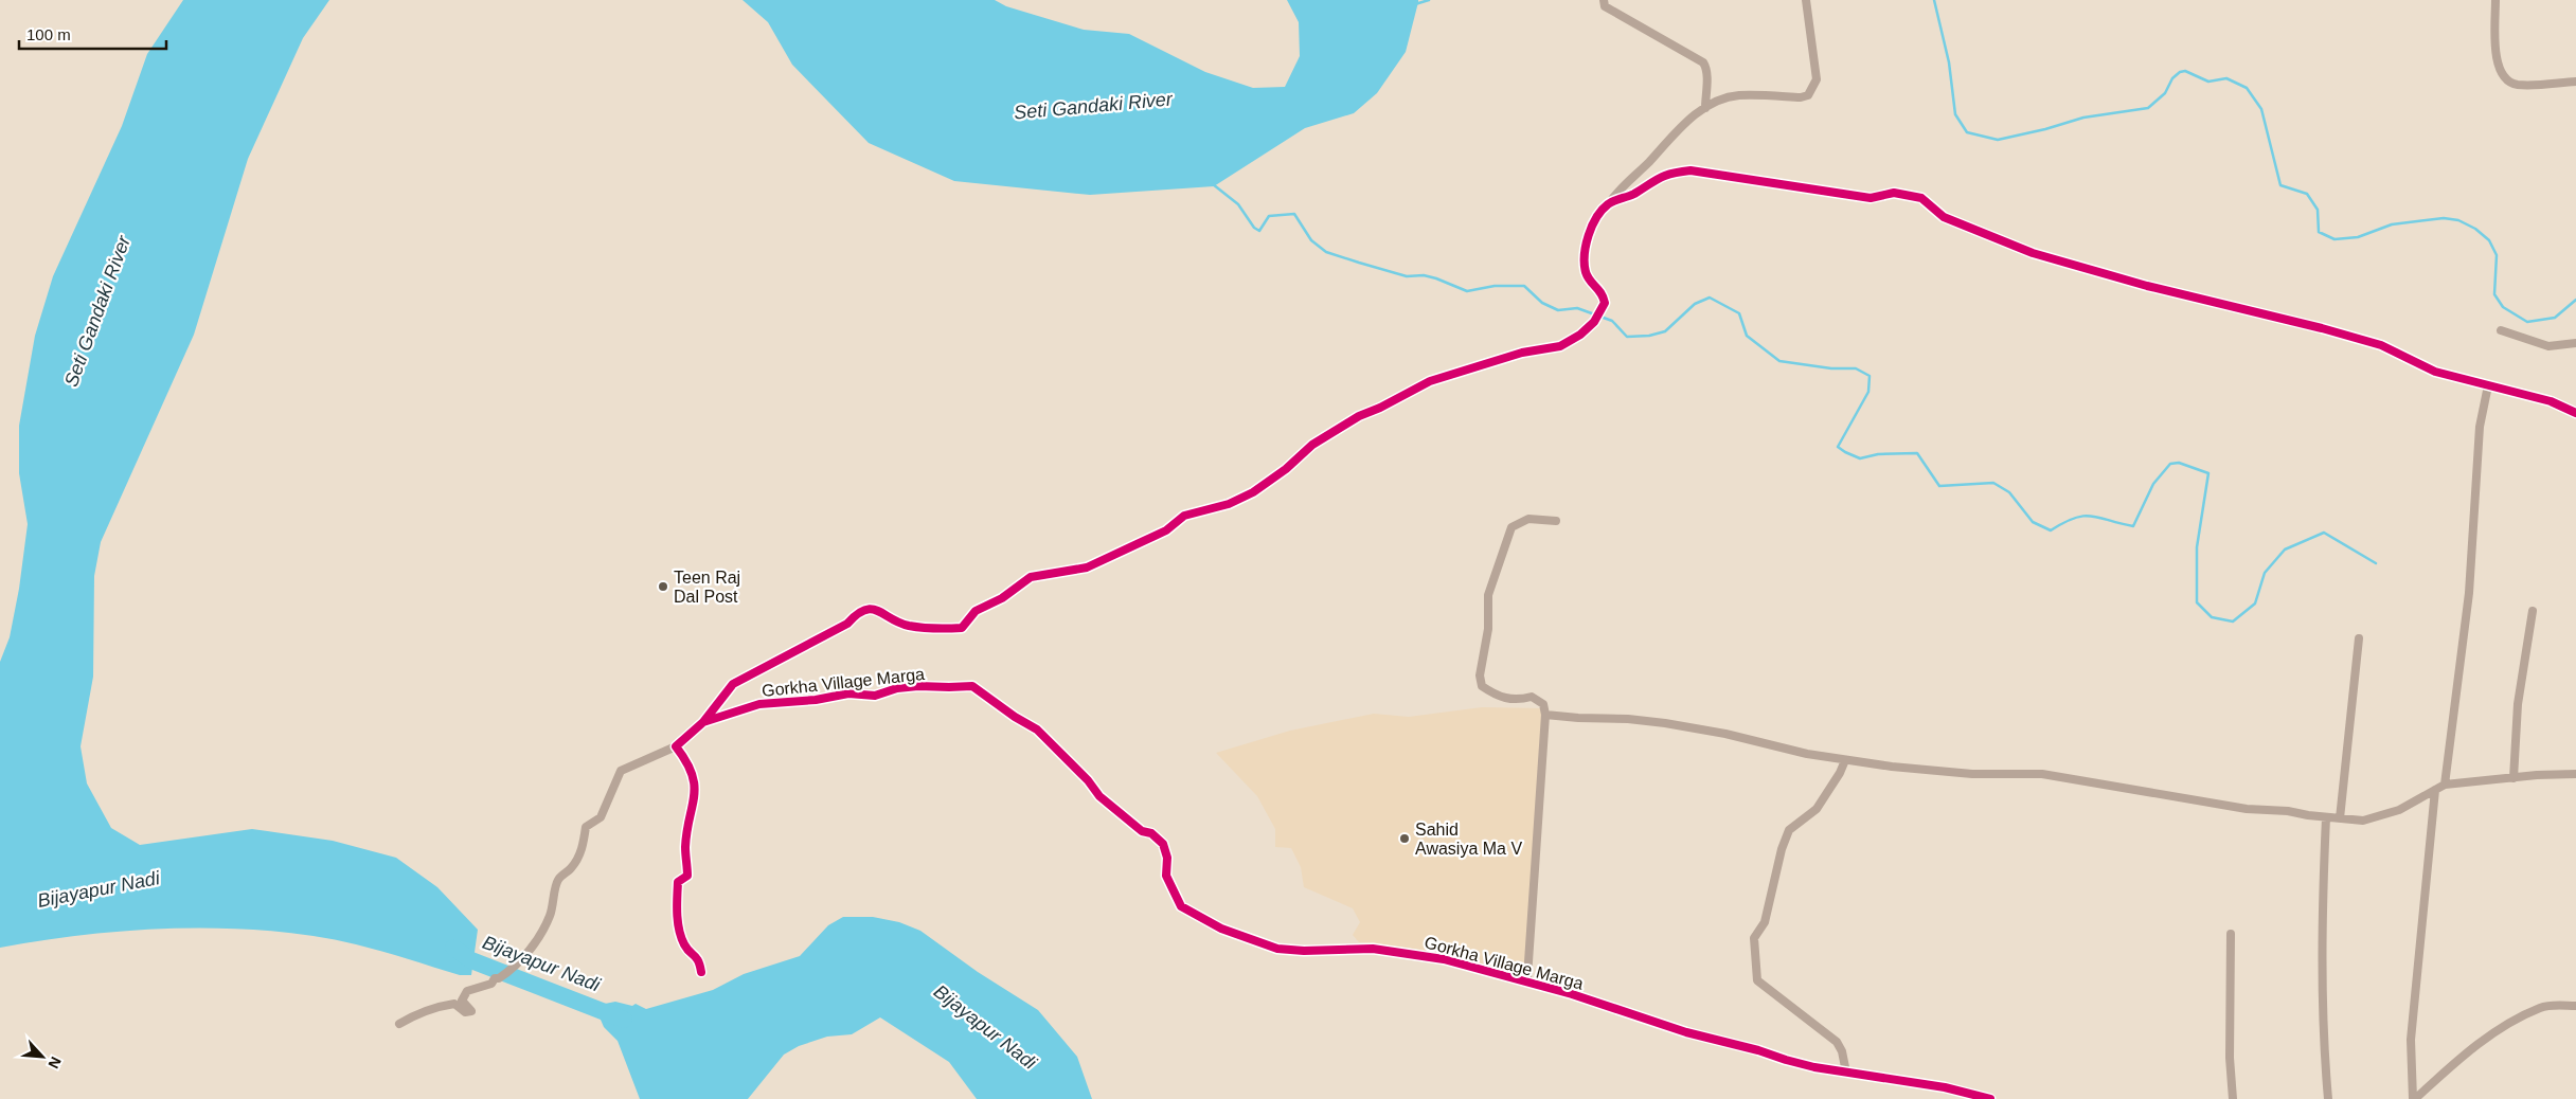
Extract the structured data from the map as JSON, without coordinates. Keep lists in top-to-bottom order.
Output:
{
  "streets": {
    "street": ["Gorkha Village Marga"]
  },
  "water": ["Seti Gandaki River", "Bijayapur Nadi"],
  "places": ["Teen Raj Dal Post", "Sahid Awasiya Ma V"],
  "scale_bar": "100 m",
  "north": "bottom right"
}
